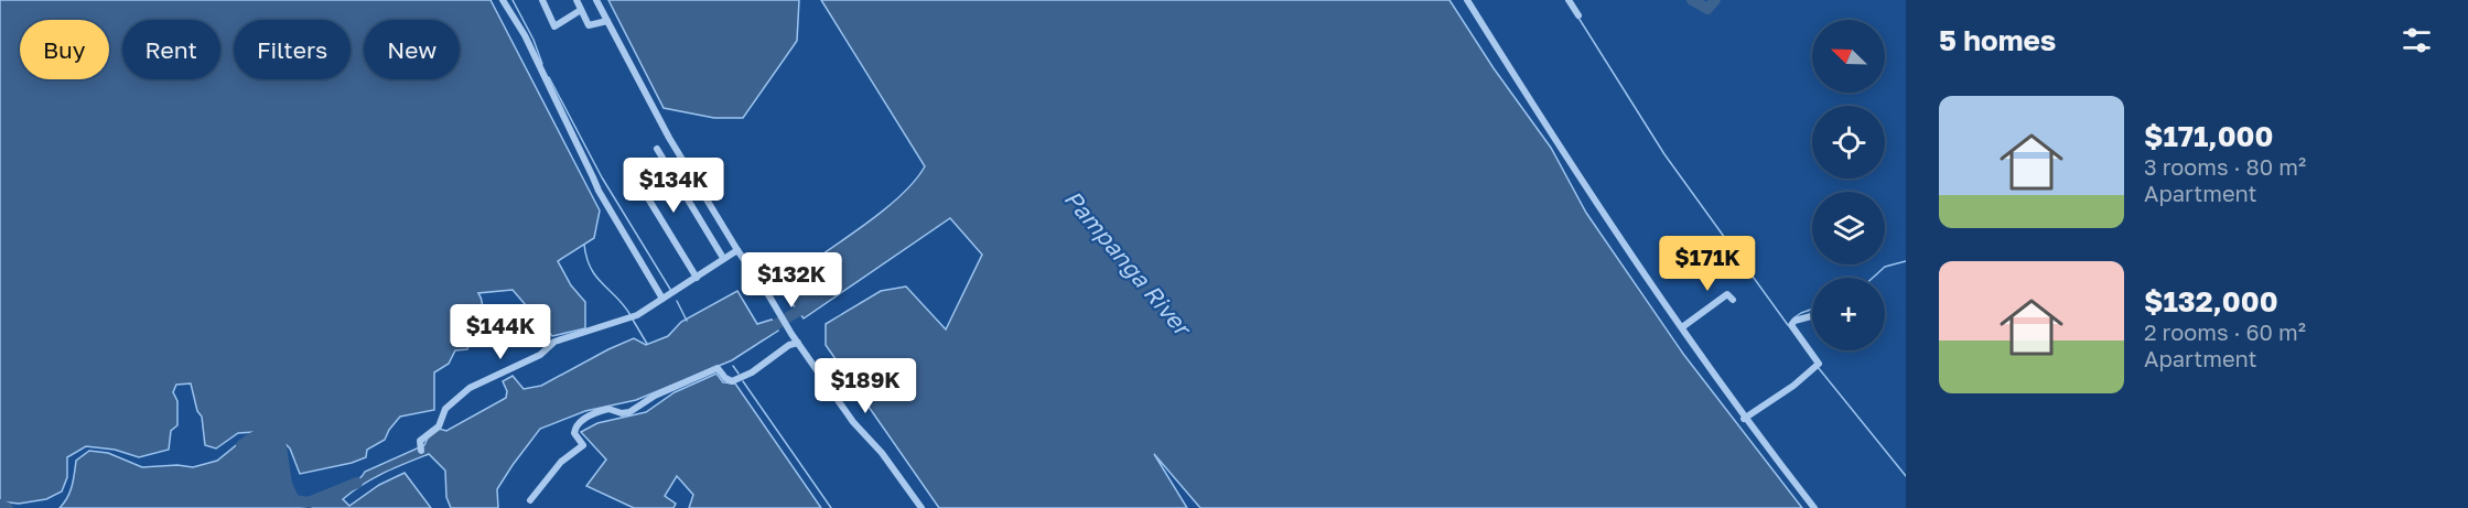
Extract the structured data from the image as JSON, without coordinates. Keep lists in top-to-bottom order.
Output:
{
  "water": ["Pampanga River"],
  "north": "top left",
  "page": {
    "heading": "5 homes",
    "map_buttons": "+",
    "chip": [
      "Buy",
      "Rent",
      "Filters",
      "New"
    ],
    "list": [
      {
        "name": "$171,000",
        "note": "3 rooms · 80 m² · Apartment"
      },
      {
        "name": "$132,000",
        "note": "2 rooms · 60 m² · Apartment"
      }
    ],
    "price": [
      "$134K",
      "$171K",
      "$132K",
      "$144K",
      "$189K"
    ]
  }
}
